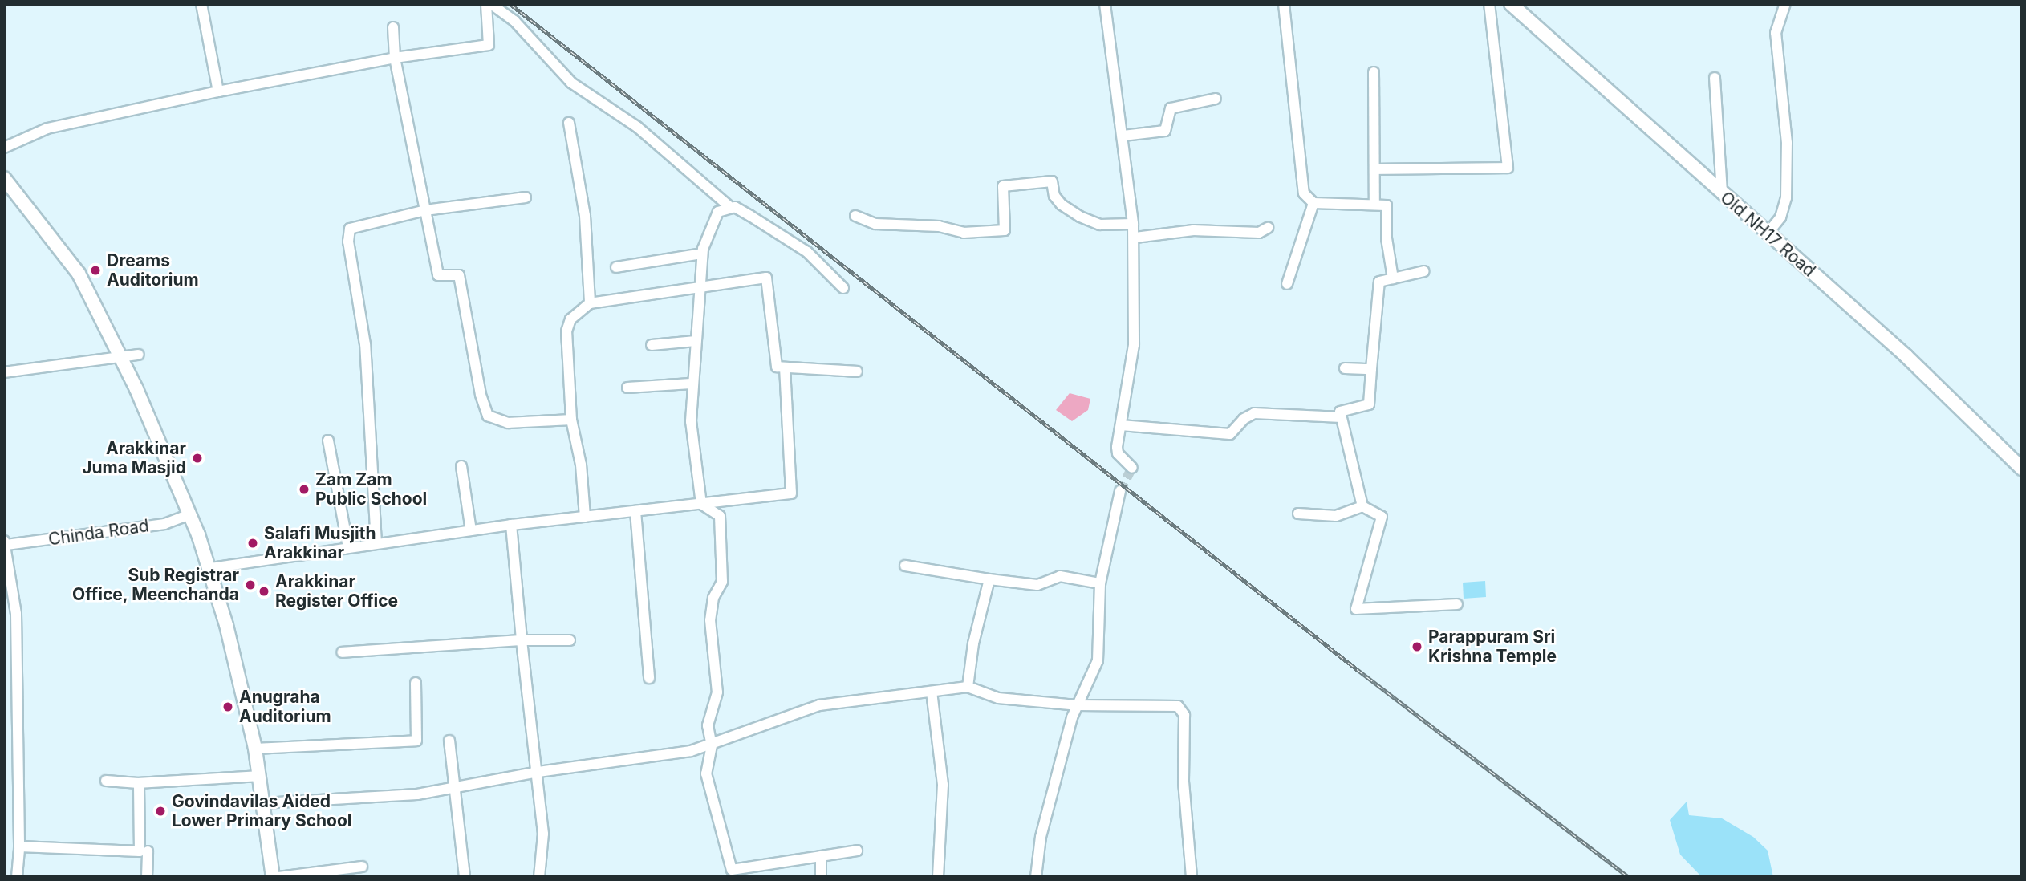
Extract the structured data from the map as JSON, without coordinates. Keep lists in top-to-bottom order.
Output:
{
  "streets": {
    "main road": ["Old NH17 Road"],
    "street": ["Chinda Road"]
  },
  "places": [
    "Dreams Auditorium",
    "Arakkinar Juma Masjid",
    "Zam Zam Public School",
    "Salafi Musjith Arakkinar",
    "Sub Registrar Office, Meenchanda",
    "Arakkinar Register Office",
    "Parappuram Sri Krishna Temple",
    "Anugraha Auditorium",
    "Govindavilas Aided Lower Primary School"
  ]
}
